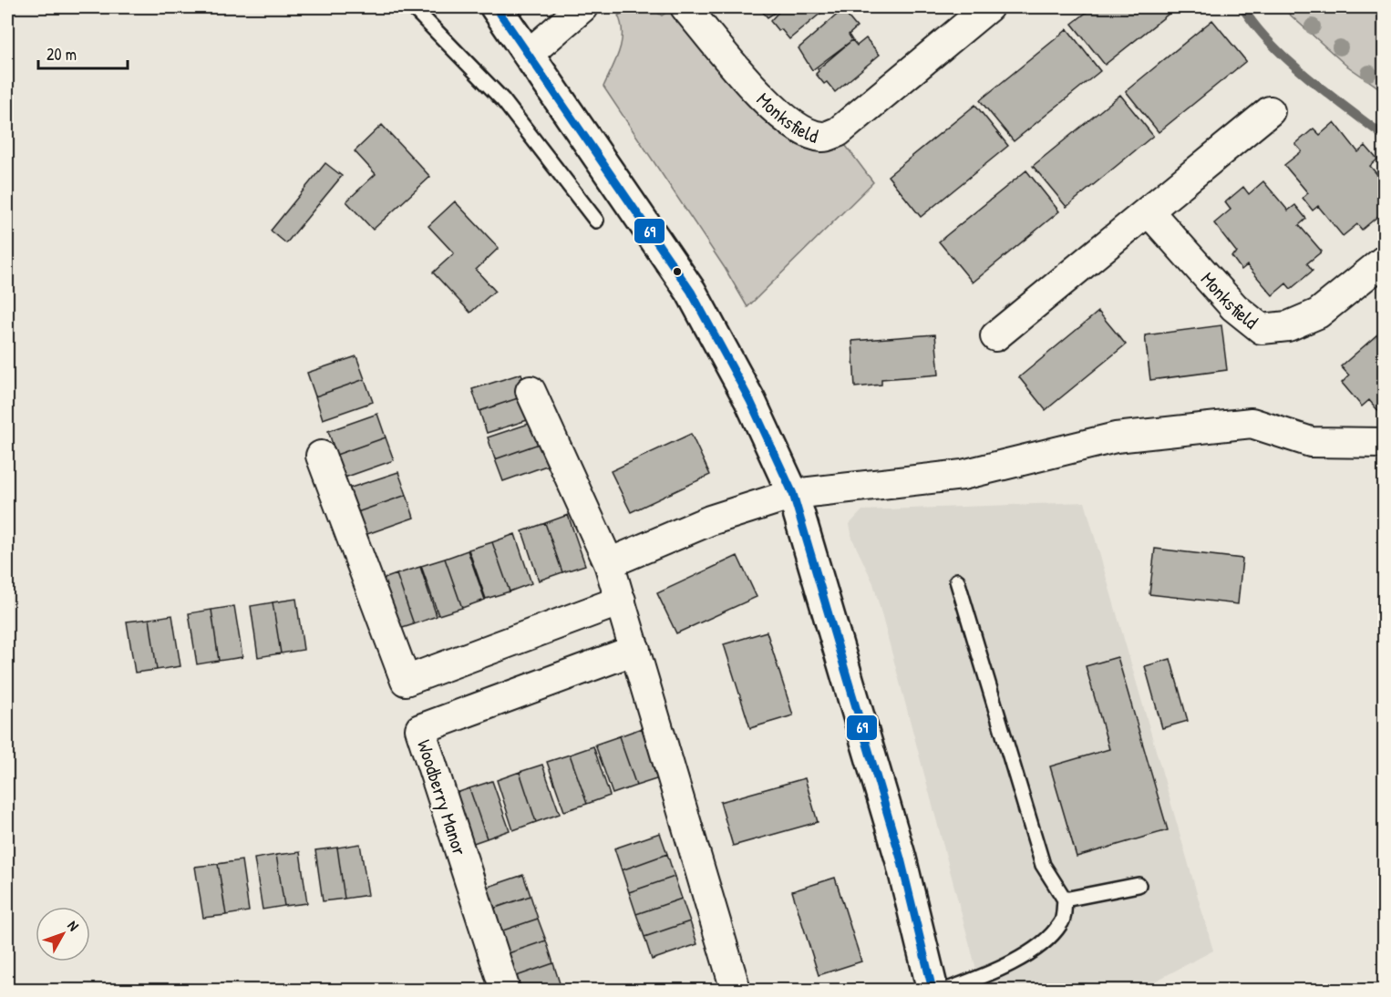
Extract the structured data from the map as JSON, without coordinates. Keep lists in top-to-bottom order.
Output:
{
  "streets": {
    "street": ["Monksfield", "Woodberry Manor"]
  },
  "lines": ["transit line 69"],
  "scale_bar": "20 m",
  "north": "top right"
}
